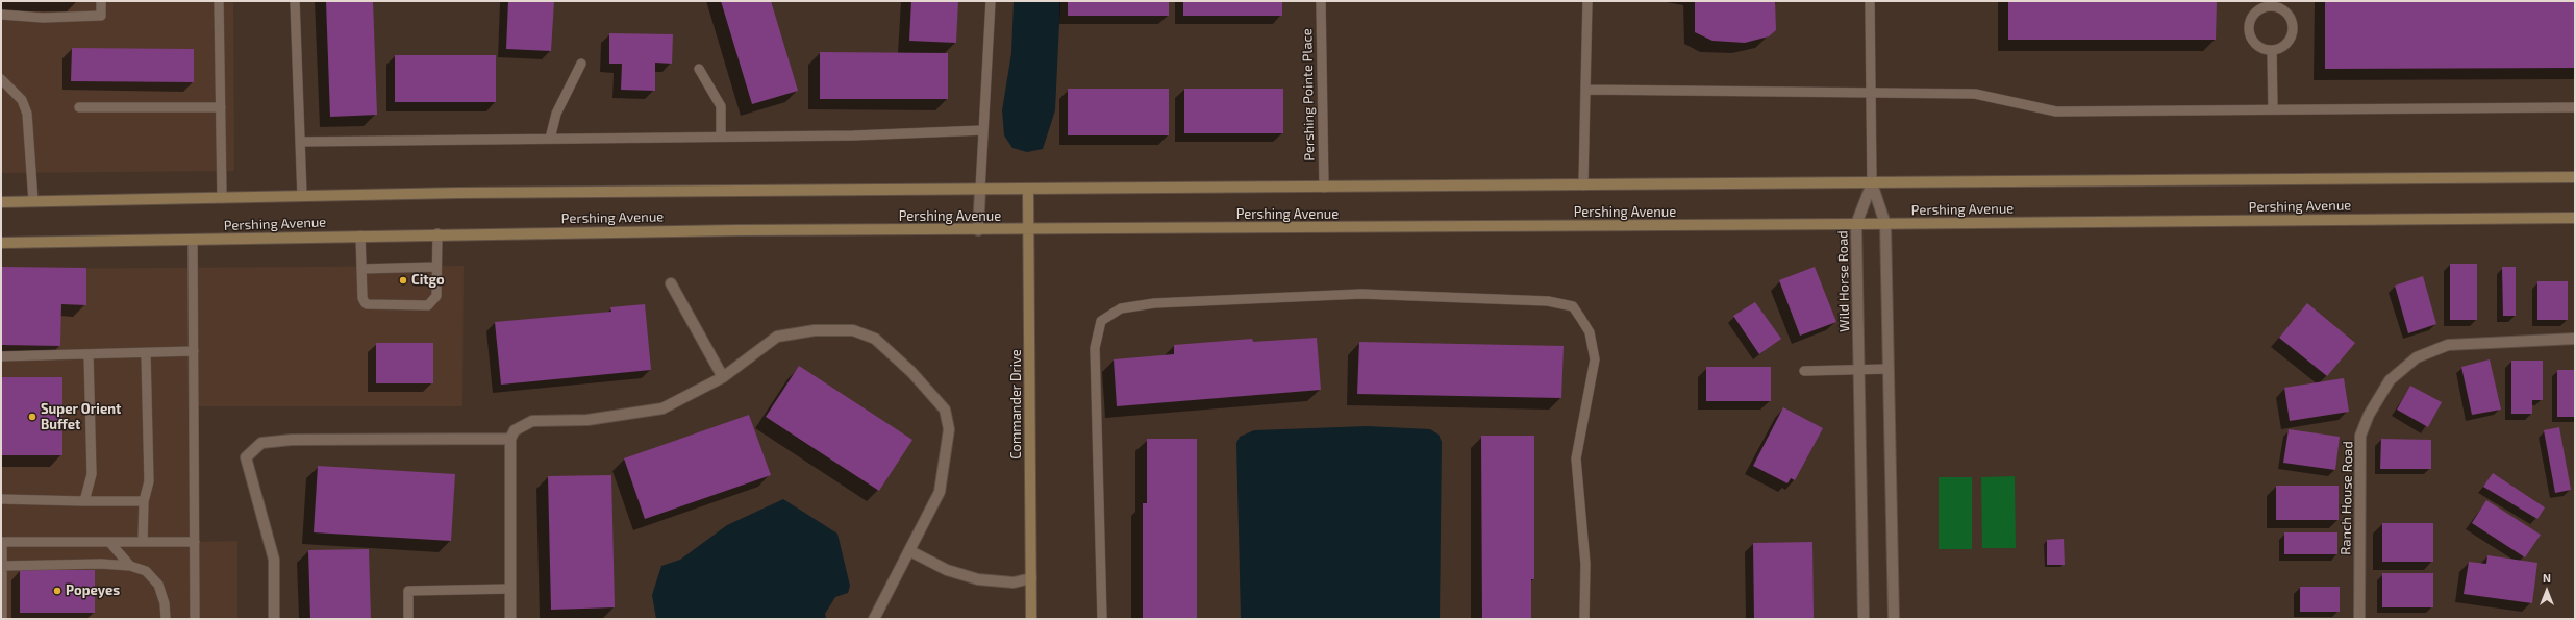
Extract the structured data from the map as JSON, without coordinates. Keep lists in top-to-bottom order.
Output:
{
  "streets": {
    "street": [
      "Pershing Avenue",
      "Wild Horse Road",
      "Commander Drive",
      "Ranch House Road"
    ],
    "lane": ["Pershing Pointe Place"]
  },
  "crossings": [
    ["Pershing Pointe Place", "Pershing Avenue"],
    ["Pershing Avenue", "Wild Horse Road"],
    ["Pershing Avenue", "Commander Drive"]
  ],
  "places": ["Citgo", "Super Orient Buffet", "Popeyes"],
  "north": "top"
}
